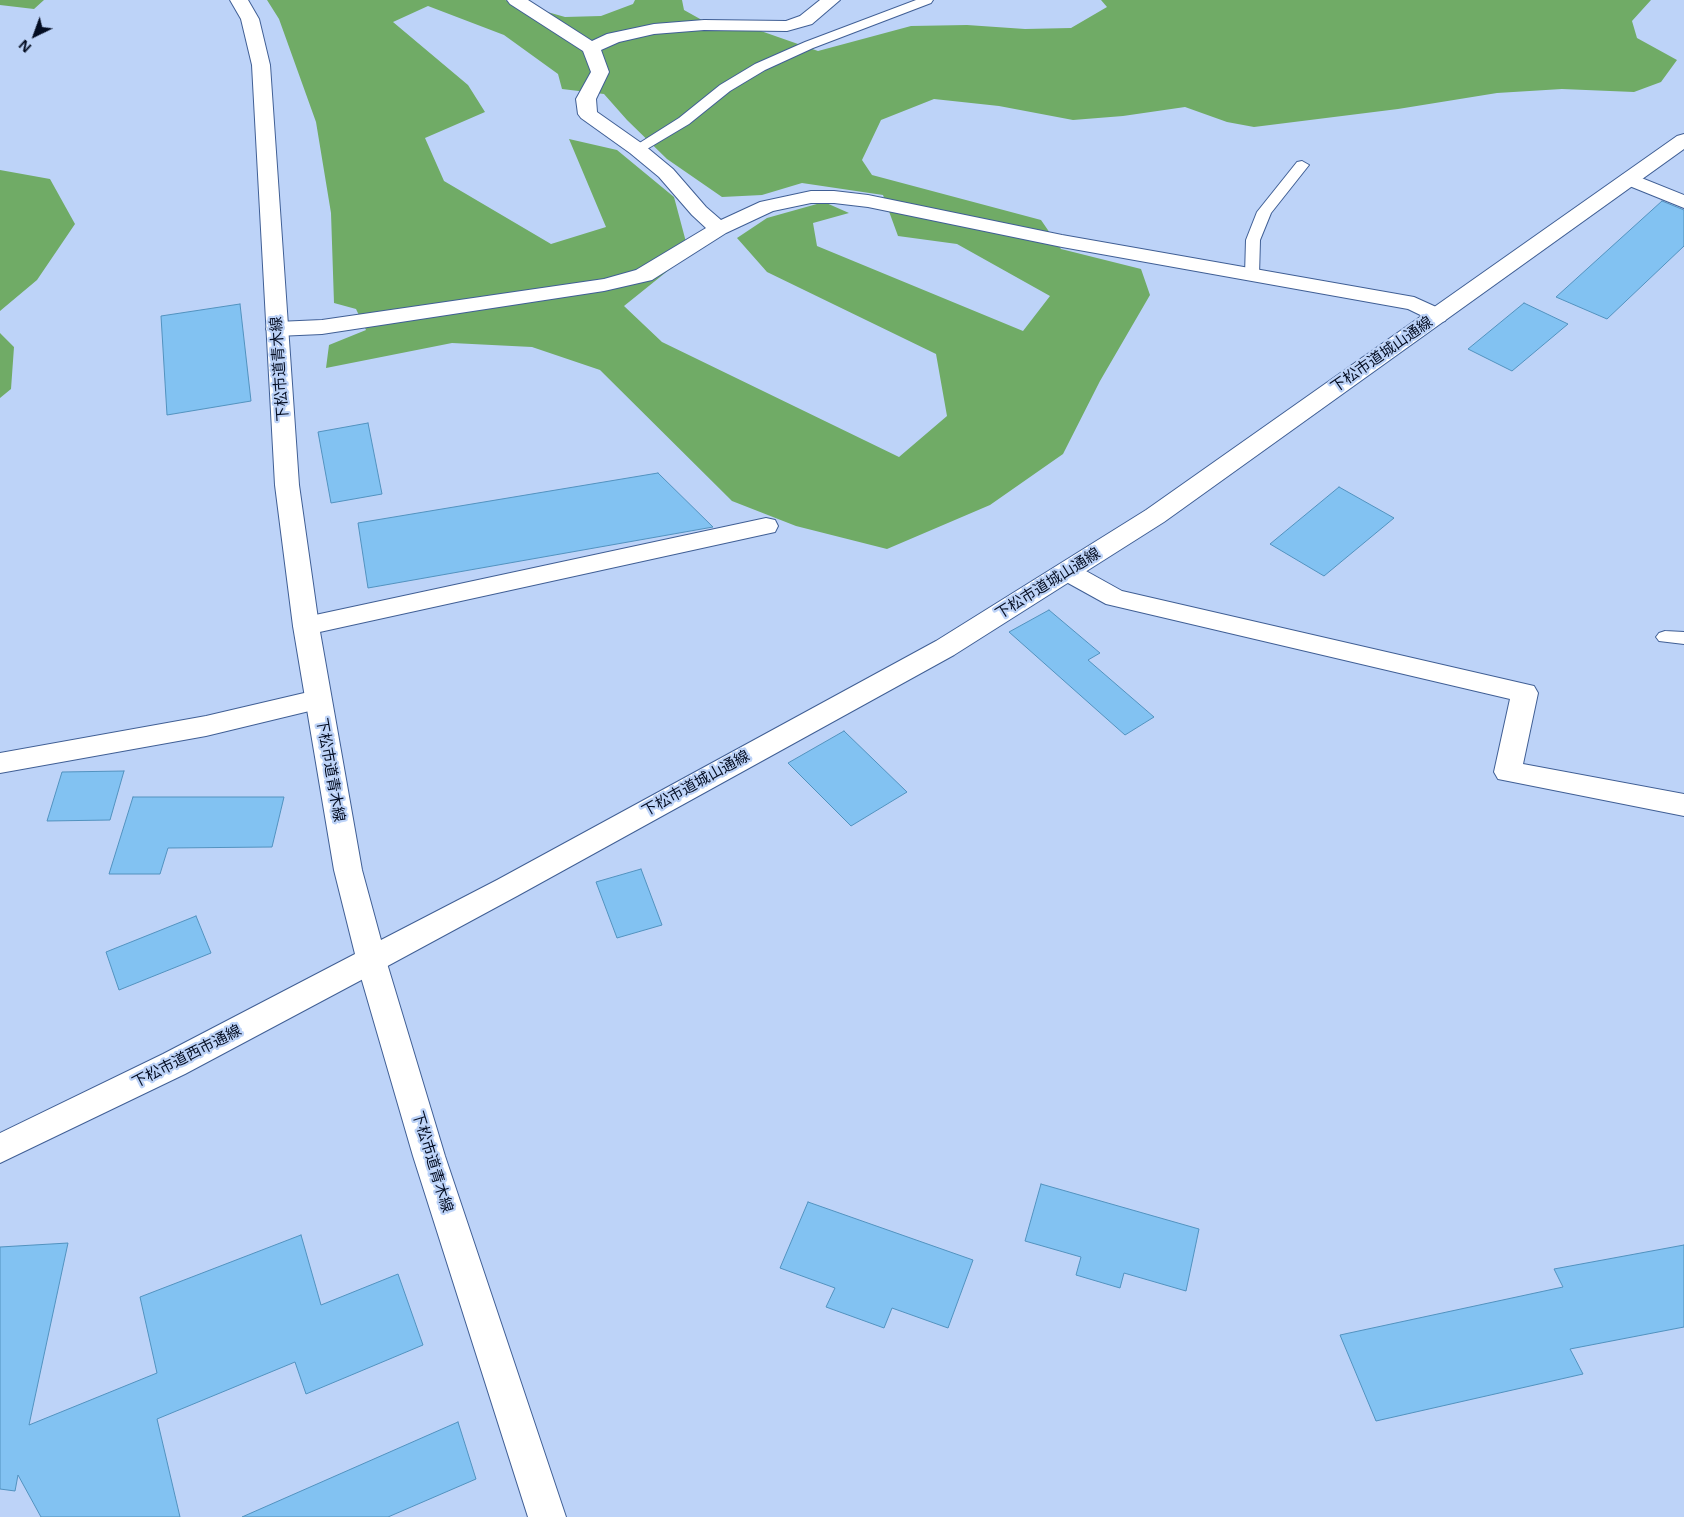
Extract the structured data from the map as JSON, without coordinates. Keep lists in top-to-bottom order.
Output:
{
  "streets": {
    "street": ["下松市道城山通線", "下松市道青木線", "下松市道西市通線"]
  },
  "crossings": [
    ["下松市道城山通線", "下松市道青木線"],
    ["下松市道城山通線", "下松市道西市通線"],
    ["下松市道青木線", "下松市道西市通線"]
  ],
  "north": "bottom left"
}
